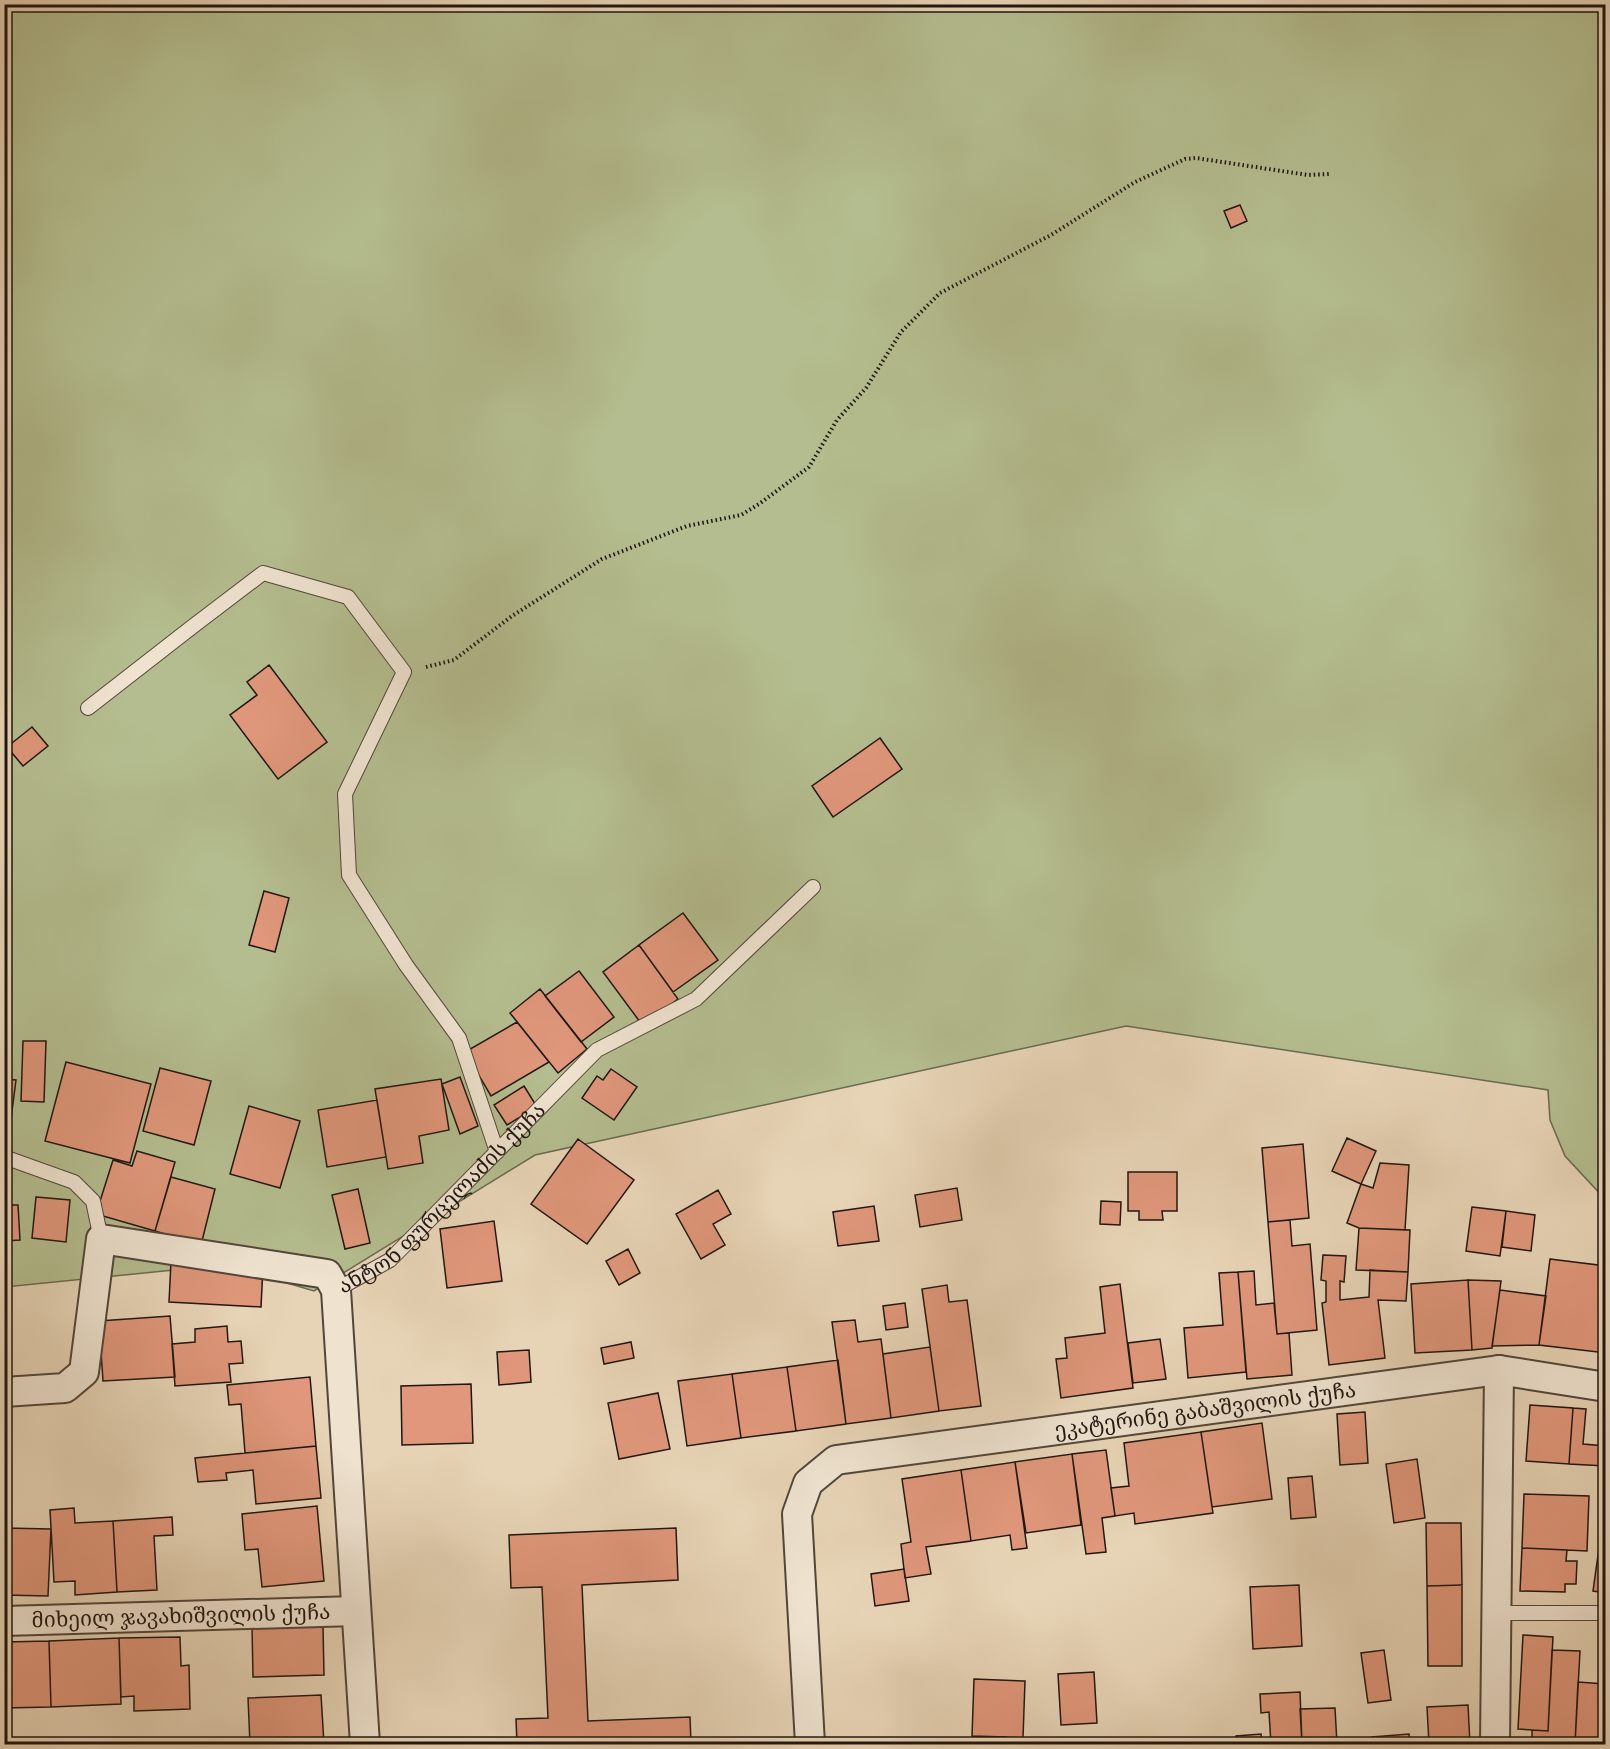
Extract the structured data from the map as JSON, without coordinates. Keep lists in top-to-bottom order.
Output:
{
  "streets": {
    "street": ["ანტონ ფურცელაძის ქუჩა", "ეკატერინე გაბაშვილის ქუჩა", "მიხეილ ჯავახიშვილის ქუჩა"]
  },
  "crossings": [
    ["ანტონ ფურცელაძის ქუჩა", "მიხეილ ჯავახიშვილის ქუჩა"]
  ]
}
